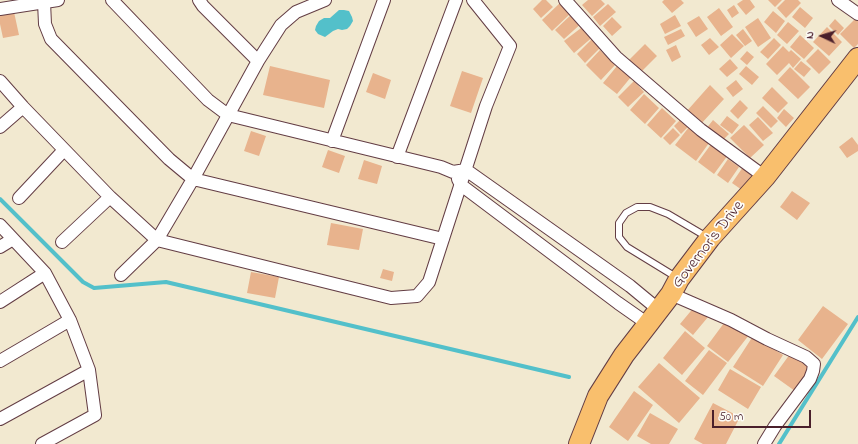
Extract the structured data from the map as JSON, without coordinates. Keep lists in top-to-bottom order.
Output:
{
  "streets": {
    "main road": ["Governor's Drive"]
  },
  "scale_bar": "50 m",
  "north": "left"
}
